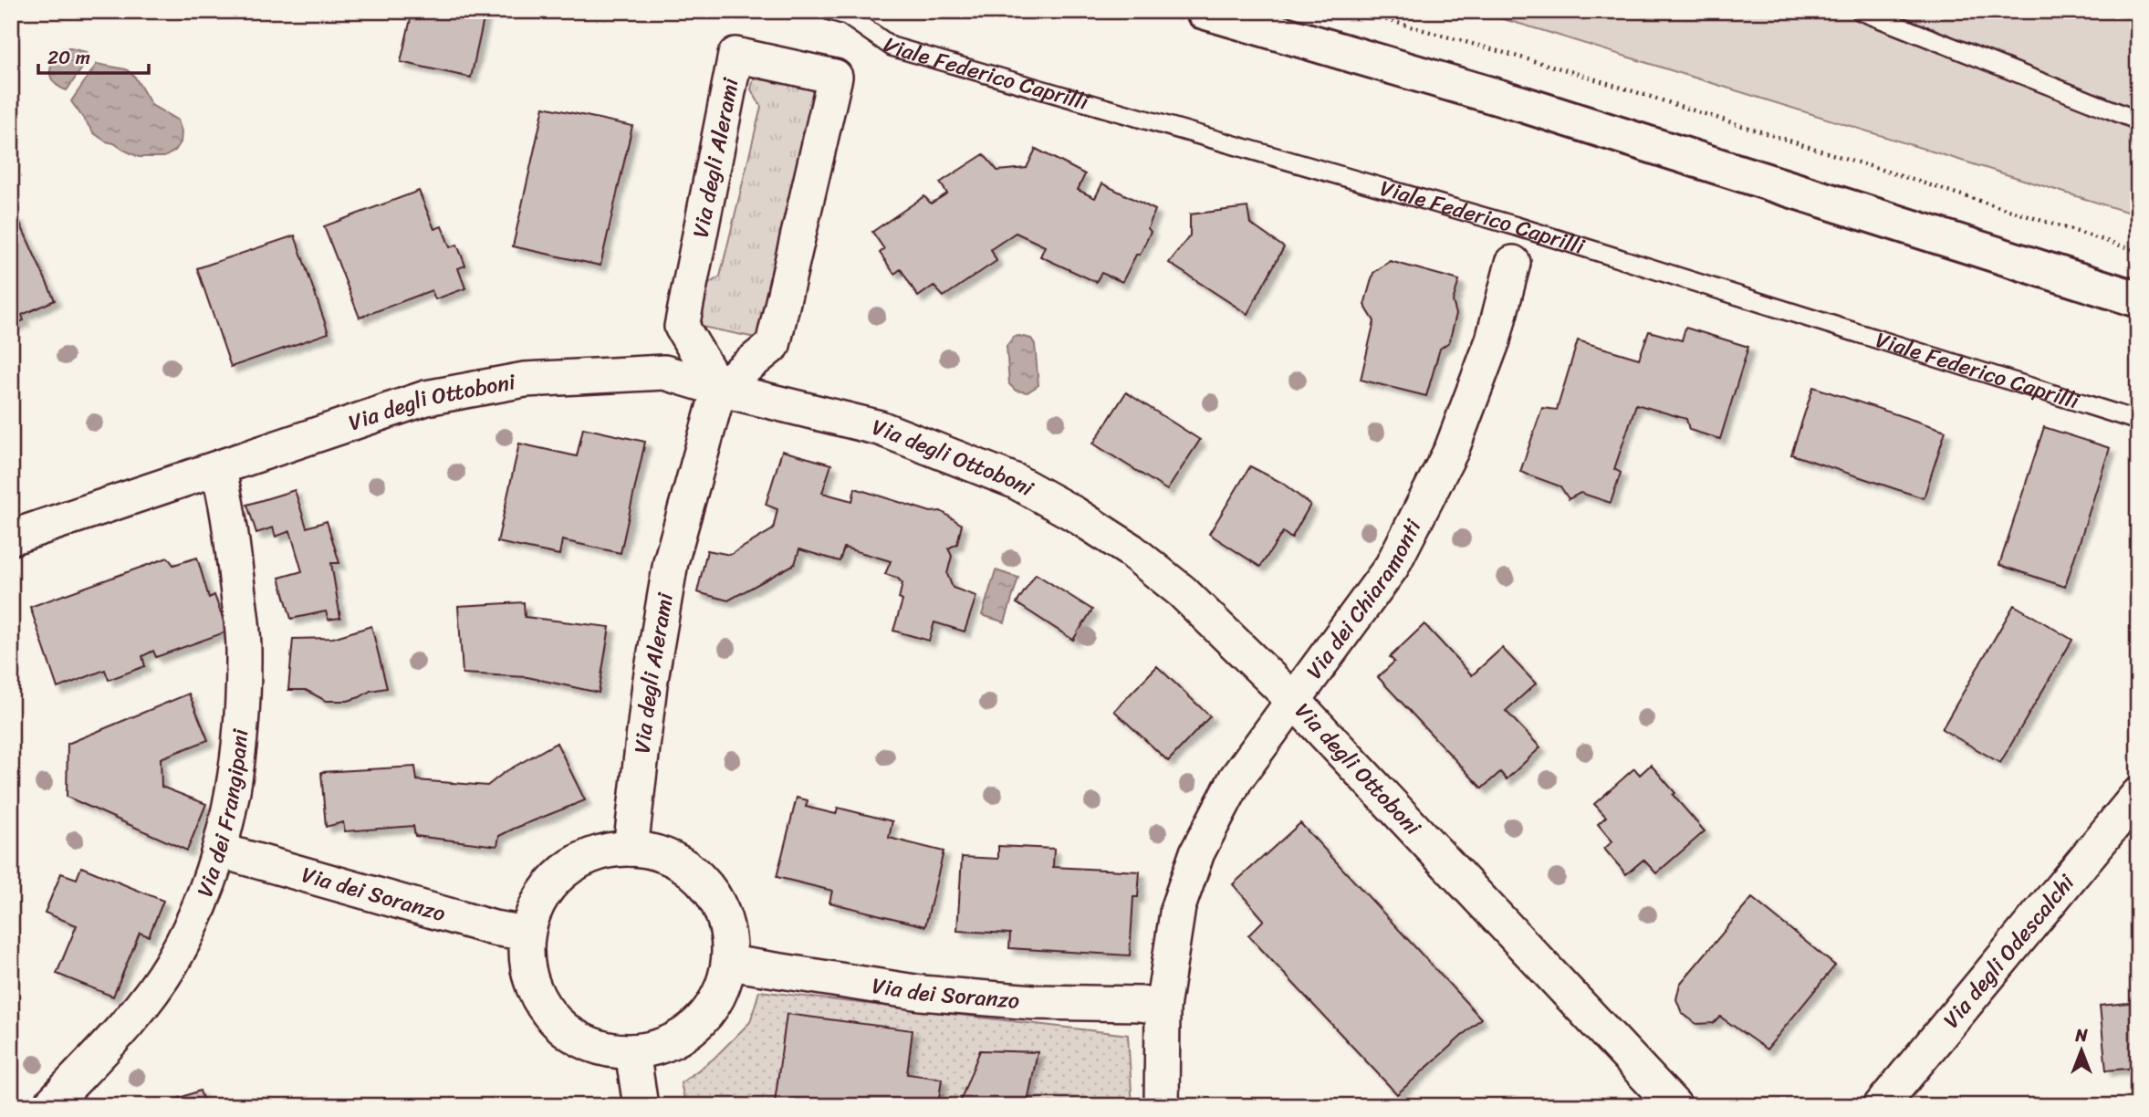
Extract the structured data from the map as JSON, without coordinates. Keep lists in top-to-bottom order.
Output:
{
  "streets": {
    "street": [
      "Via degli Alerami",
      "Via degli Ottoboni",
      "Via dei Chiaramonti",
      "Via dei Frangipani",
      "Via dei Soranzo",
      "Via degli Odescalchi"
    ],
    "lane": ["Viale Federico Caprilli"]
  },
  "crossings": [
    ["Via degli Alerami", "Via degli Ottoboni"],
    ["Via degli Alerami", "Via dei Soranzo"],
    ["Via degli Ottoboni", "Via dei Chiaramonti"],
    ["Via degli Ottoboni", "Via dei Frangipani"],
    ["Via dei Chiaramonti", "Via dei Soranzo"],
    ["Via dei Frangipani", "Via dei Soranzo"]
  ],
  "scale_bar": "20 m",
  "north": "top"
}
